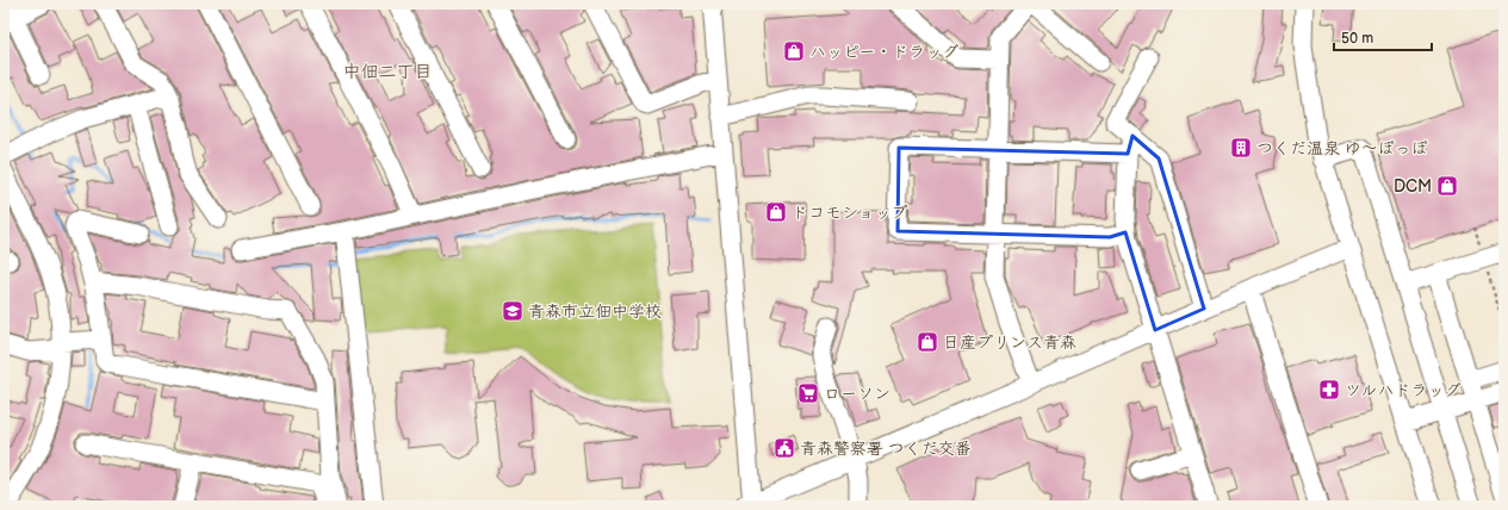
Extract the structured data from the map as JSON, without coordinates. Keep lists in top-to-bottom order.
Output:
{
  "districts": ["中佃二丁目"],
  "places": {
    "shop": [
      "ハッピー・ドラッグ",
      "DCM",
      "ドコモショップ",
      "日産プリンス青森"
    ],
    "building": ["つくだ温泉 ゆ～ぽっぽ"],
    "school or university": ["青森市立佃中学校"],
    "pharmacy": ["ツルハドラッグ"],
    "supermarket": ["ローソン"],
    "public building": ["青森警察署 つくだ交番"]
  },
  "scale_bar": "50 m"
}
